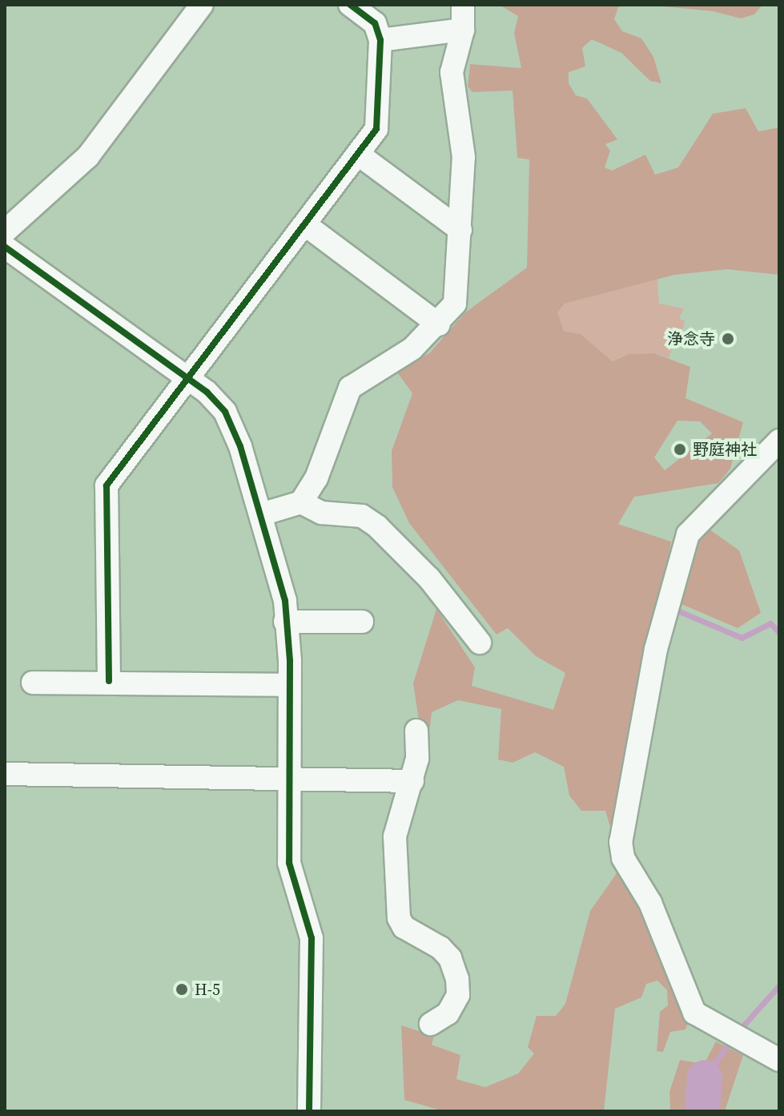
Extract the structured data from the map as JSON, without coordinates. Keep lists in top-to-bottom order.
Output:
{
  "places": ["浄念寺", "野庭神社", "H-5"]
}
